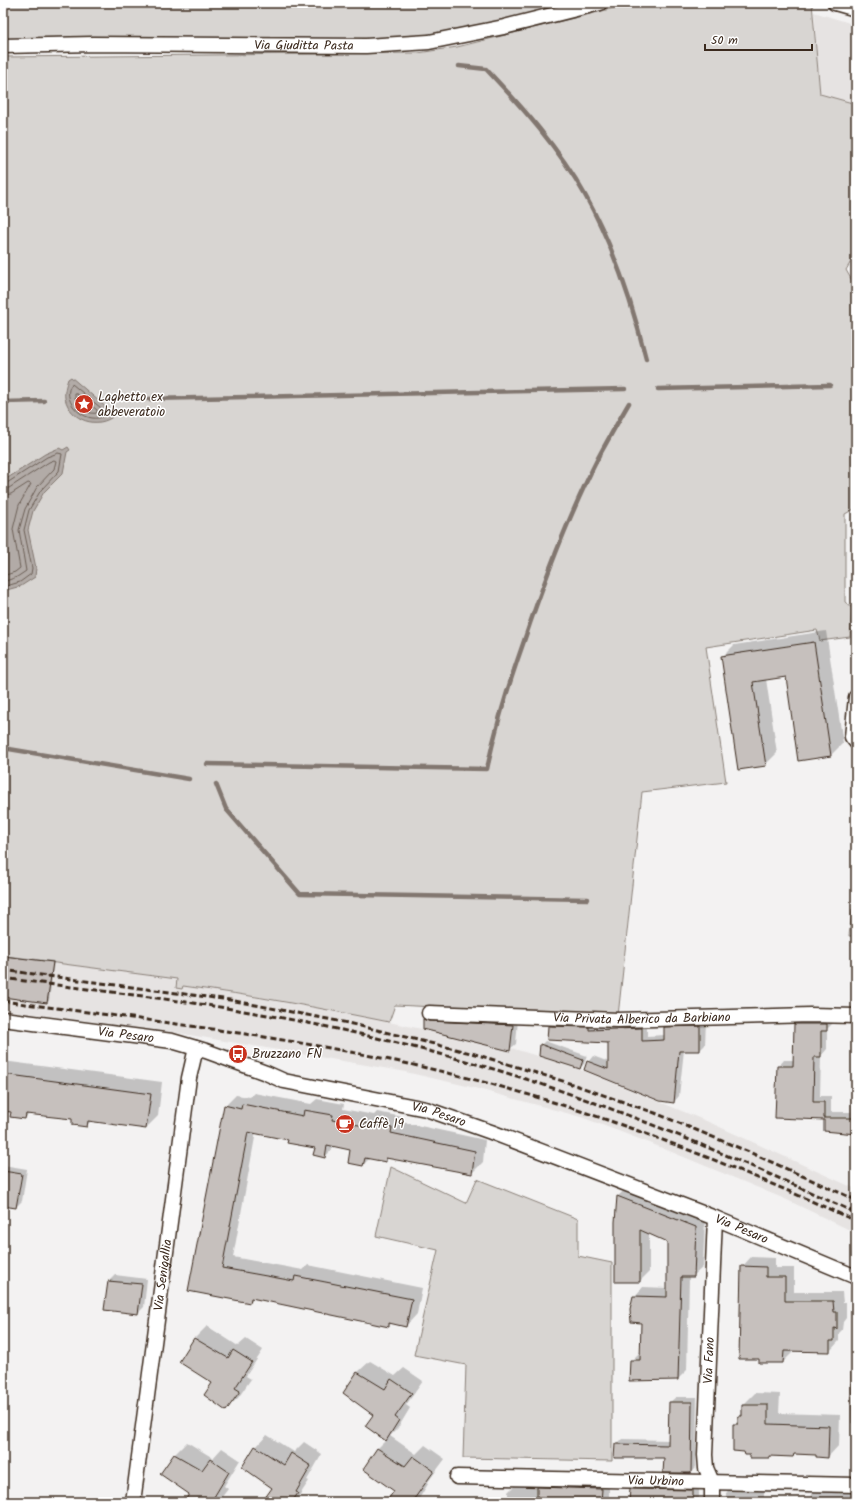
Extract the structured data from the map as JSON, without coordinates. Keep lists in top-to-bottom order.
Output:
{
  "streets": {
    "street": [
      "Via Giuditta Pasta",
      "Via Privata Alberico da Barbiano",
      "Via Pesaro",
      "Via Senigallia",
      "Via Fano",
      "Via Urbino"
    ]
  },
  "crossings": [
    ["Via Pesaro", "Via Senigallia"],
    ["Via Pesaro", "Via Fano"],
    ["Via Fano", "Via Urbino"]
  ],
  "places": {
    "place": ["Laghetto ex abbeveratoio"],
    "bus stop": ["Bruzzano FN"],
    "cafe": ["Caffè 19"]
  },
  "scale_bar": "50 m"
}
